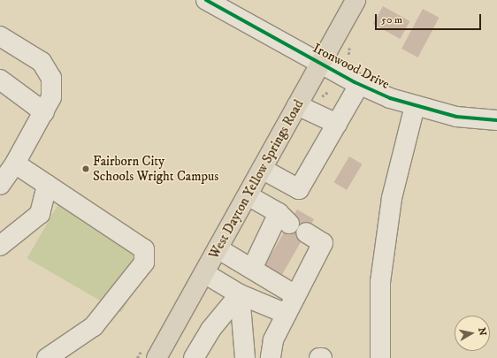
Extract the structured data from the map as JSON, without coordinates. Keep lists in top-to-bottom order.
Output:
{
  "streets": {
    "main road": ["West Dayton Yellow Springs Road"],
    "street": ["Ironwood Drive"]
  },
  "crossings": [
    ["Ironwood Drive", "West Dayton Yellow Springs Road"]
  ],
  "places": ["Fairborn City Schools Wright Campus"],
  "scale_bar": "50 m",
  "north": "right"
}
